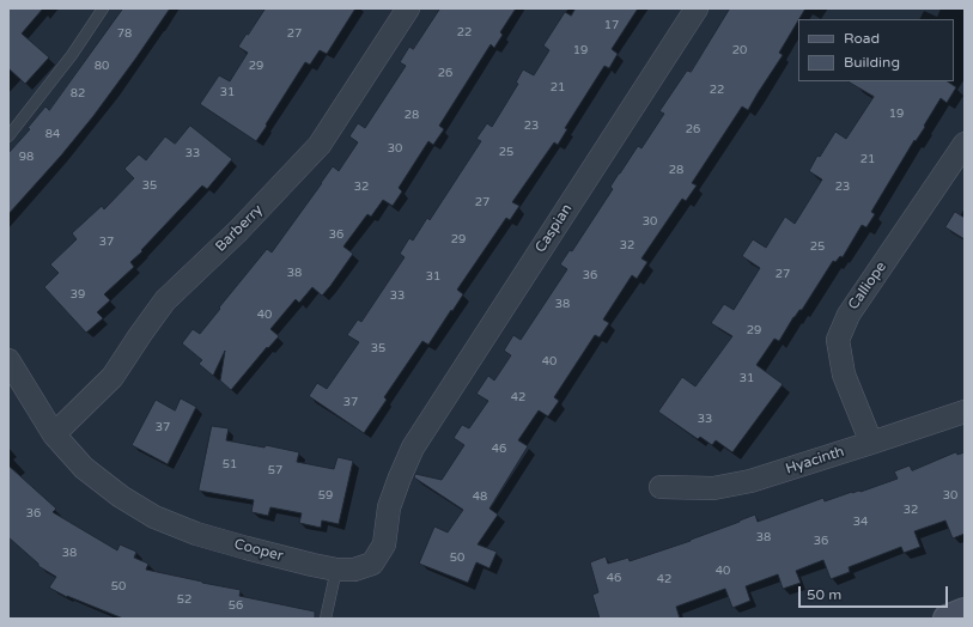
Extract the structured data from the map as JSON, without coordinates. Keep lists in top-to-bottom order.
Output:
{
  "streets": {
    "street": [
      "Barberry",
      "Caspian",
      "Calliope",
      "Hyacinth",
      "Cooper"
    ]
  },
  "crossings": [
    ["Barberry", "Cooper"],
    ["Caspian", "Cooper"],
    ["Calliope", "Hyacinth"]
  ],
  "house_numbers": [
    "17",
    "22",
    "78",
    "27",
    "19",
    "20",
    "80",
    "29",
    "26",
    "21",
    "22",
    "31",
    "82",
    "19",
    "28",
    "23",
    "26",
    "84",
    "30",
    "25",
    "33",
    "98",
    "21",
    "28",
    "35",
    "32",
    "23",
    "27",
    "30",
    "36",
    "29",
    "37",
    "32",
    "25",
    "38",
    "27",
    "36",
    "31",
    "39",
    "33",
    "38",
    "40",
    "29",
    "35",
    "40",
    "31",
    "42",
    "37",
    "33",
    "37",
    "46",
    "51",
    "57",
    "59",
    "30",
    "48",
    "32",
    "36",
    "34",
    "38",
    "36",
    "38",
    "50",
    "40",
    "46",
    "42",
    "50",
    "52",
    "56"
  ],
  "legend": ["Road", "Building"],
  "scale_bar": "50 m"
}
